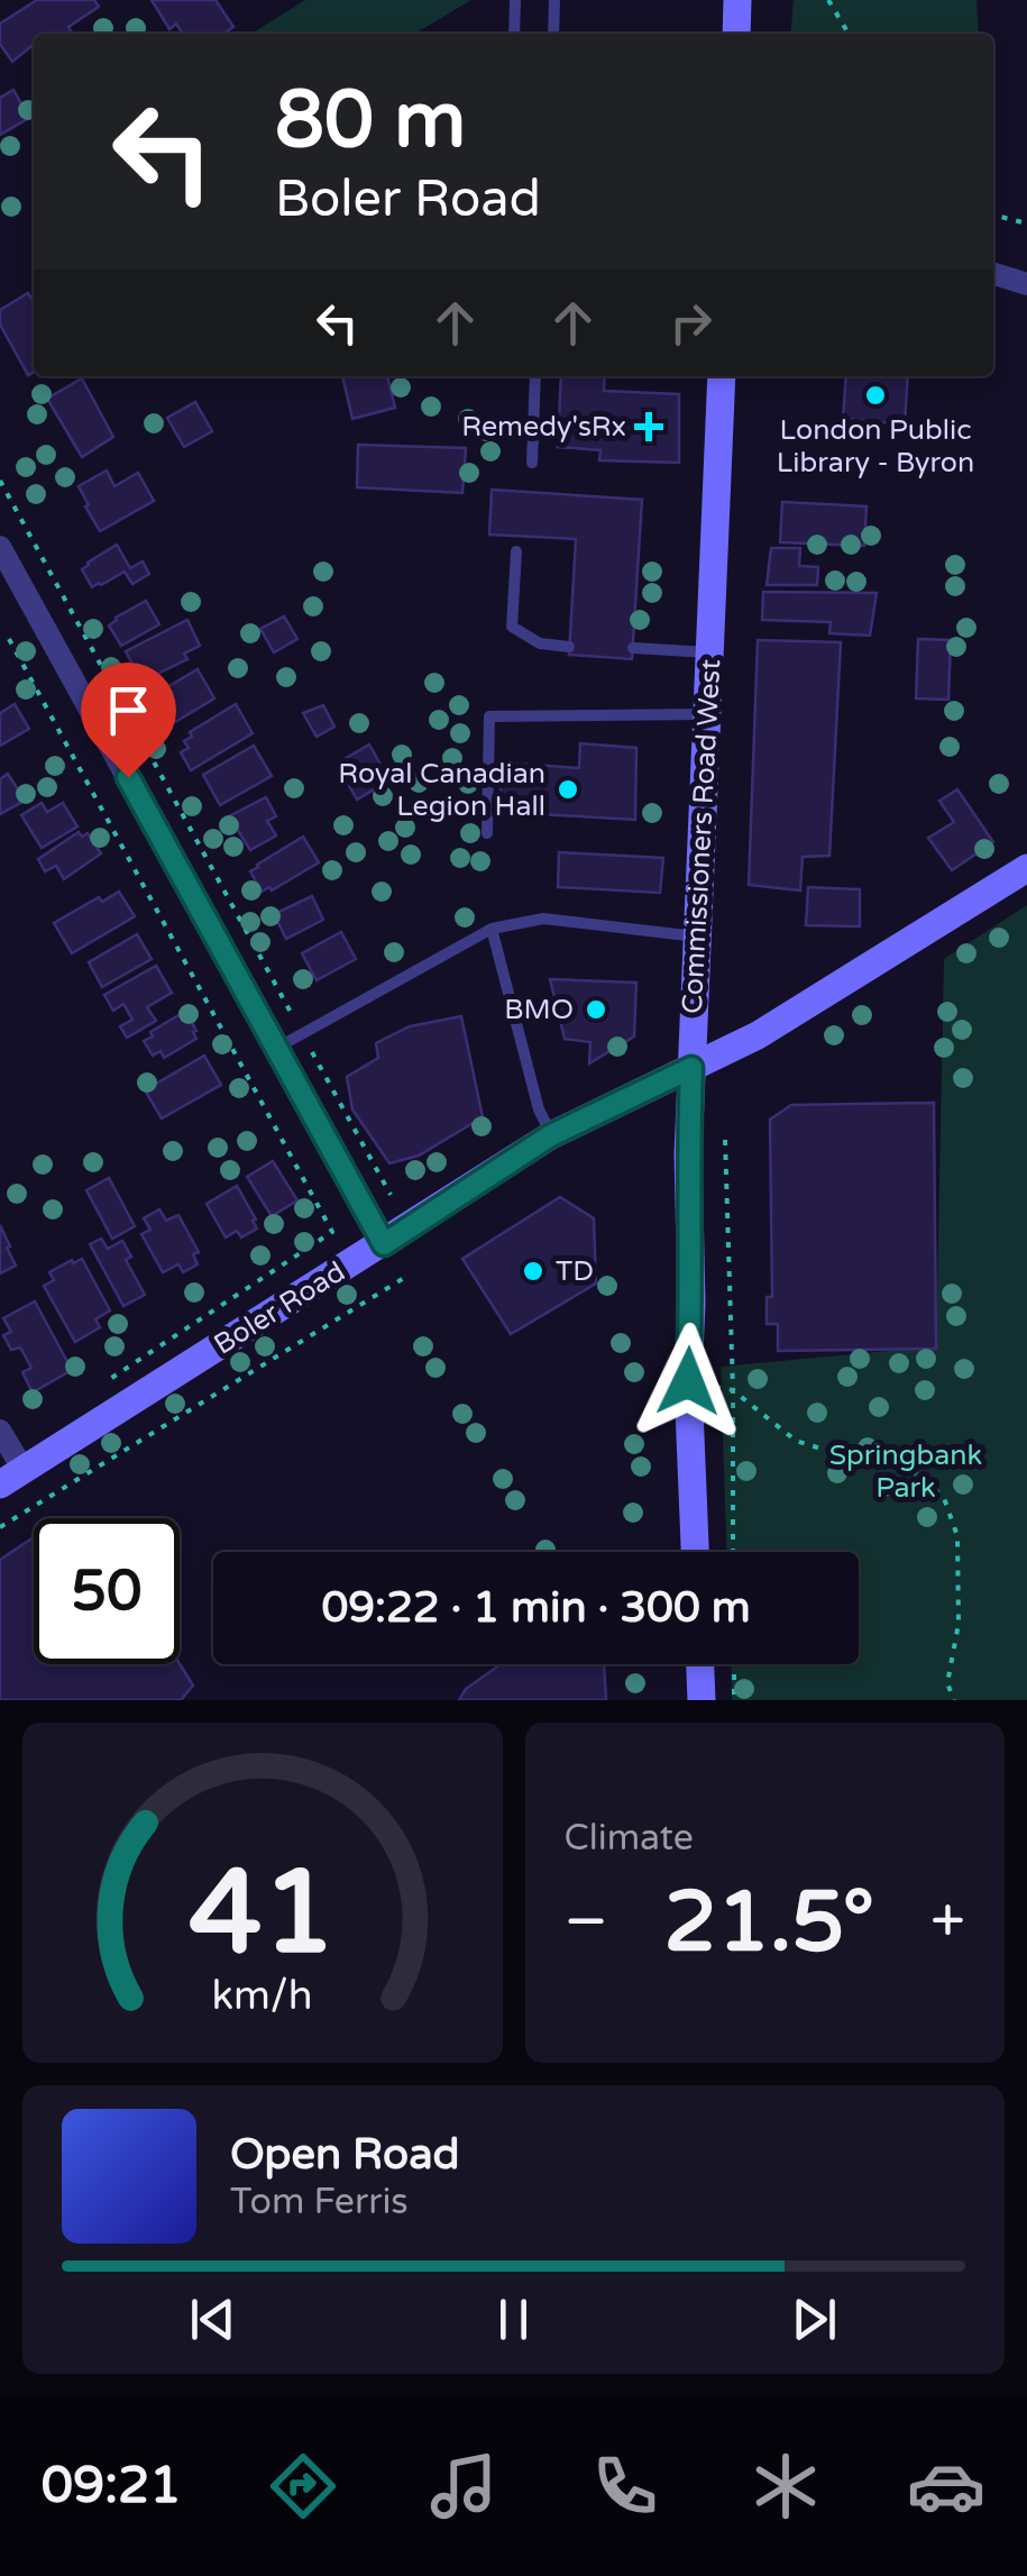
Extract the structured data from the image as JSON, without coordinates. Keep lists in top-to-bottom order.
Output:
{
  "streets": {
    "main road": ["Commissioners Road West", "Boler Road"]
  },
  "crossings": [
    ["Commissioners Road West", "Boler Road"]
  ],
  "parks": ["Springbank Park"],
  "places": {
    "other": [
      "London Public Library - Byron",
      "Royal Canadian Legion Hall",
      "BMO",
      "TD"
    ],
    "health": ["Remedy'sRx"]
  },
  "page": {
    "turn": ["80 m", "Boler Road"],
    "limit": "50",
    "trip": "09:22 · 1 min · 300 m",
    "tile": "Climate",
    "heat": ["−", "21.5°", "+"],
    "song": ["Open Road", "Tom Ferris"],
    "tabs": "09:21",
    "gauge": ["41", "km/h"]
  }
}
